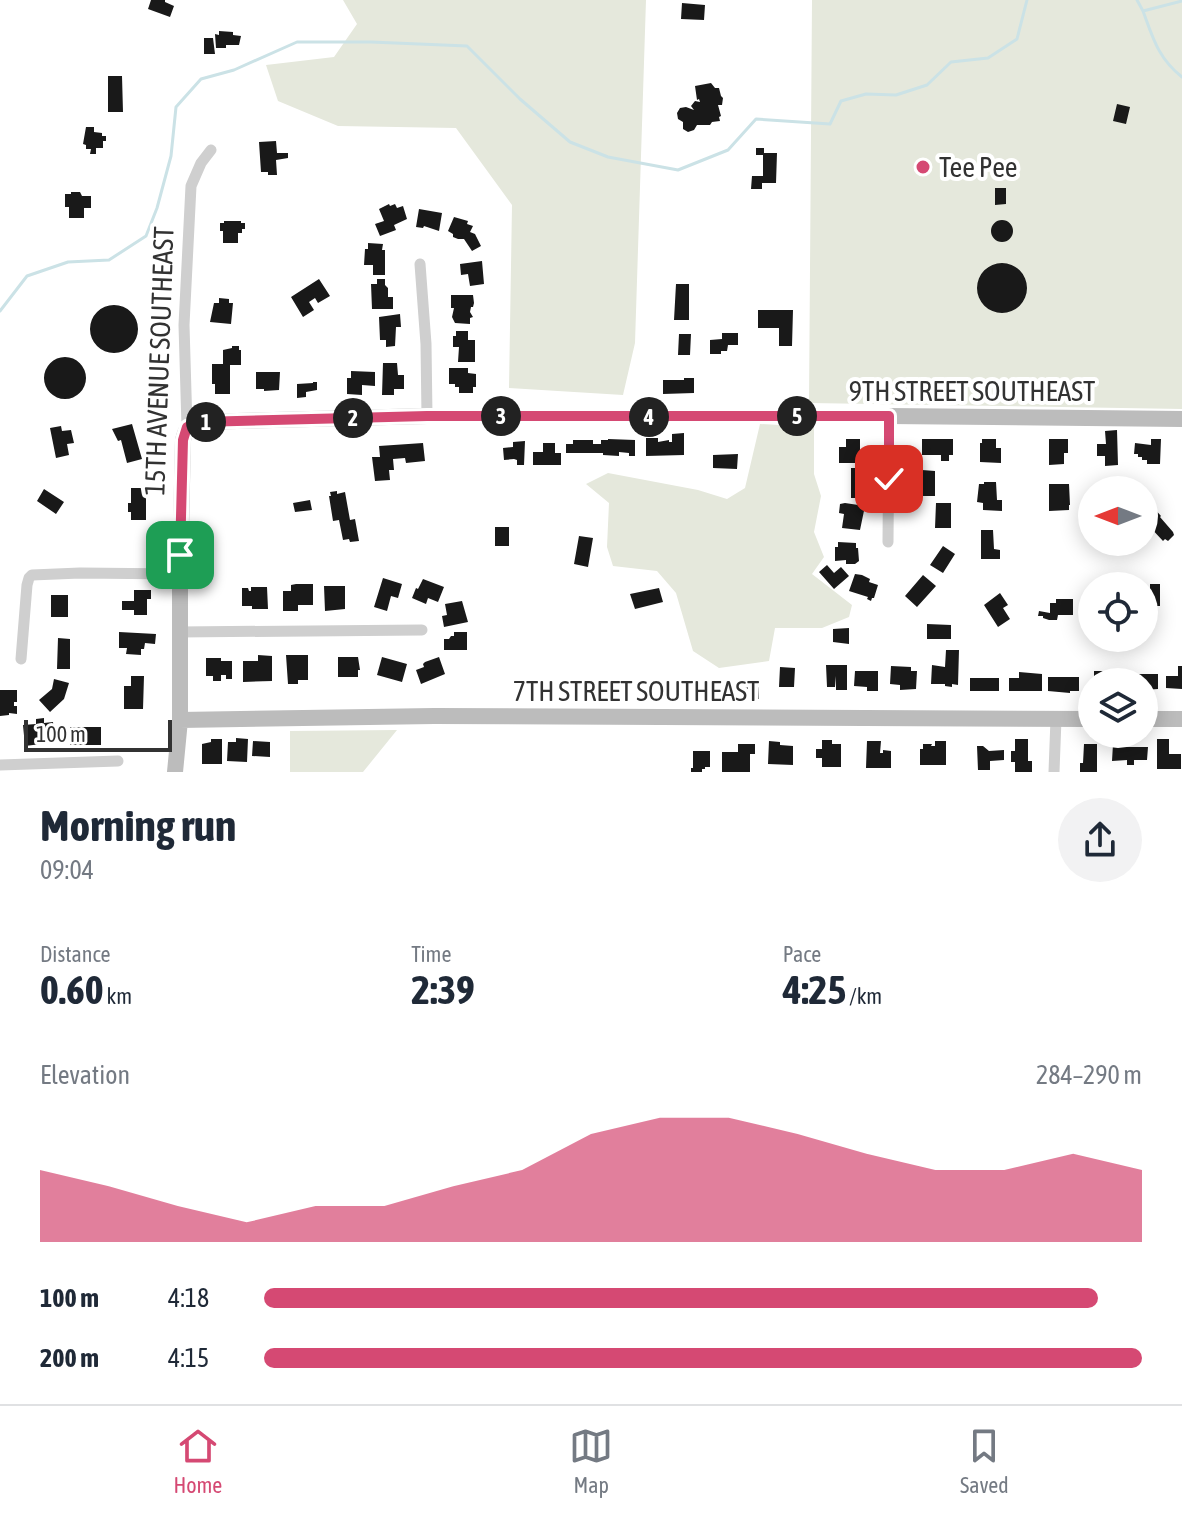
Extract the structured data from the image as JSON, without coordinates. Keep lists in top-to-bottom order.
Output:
{
  "streets": {
    "street": ["15TH AVENUE SOUTHEAST", "9TH STREET SOUTHEAST", "7TH STREET SOUTHEAST"]
  },
  "crossings": [
    ["15TH AVENUE SOUTHEAST", "9TH STREET SOUTHEAST"],
    ["15TH AVENUE SOUTHEAST", "7TH STREET SOUTHEAST"]
  ],
  "places": ["Tee Pee"],
  "scale_bar": "100 m",
  "north": "left",
  "page": {
    "pins": [
      "3",
      "5",
      "4",
      "2",
      "1"
    ],
    "scale": "100 m",
    "heading": ["Morning run", "09:04"],
    "stats": [
      ["Distance", "0.60 km"],
      ["Time", "2:39"],
      ["Pace", "4:25 /km"]
    ],
    "chart": ["Elevation", "284–290 m"],
    "list": [
      {
        "name": "100 m",
        "note": "4:18"
      },
      {
        "name": "200 m",
        "note": "4:15"
      }
    ],
    "tabs": ["Home", "Map", "Saved"]
  }
}
